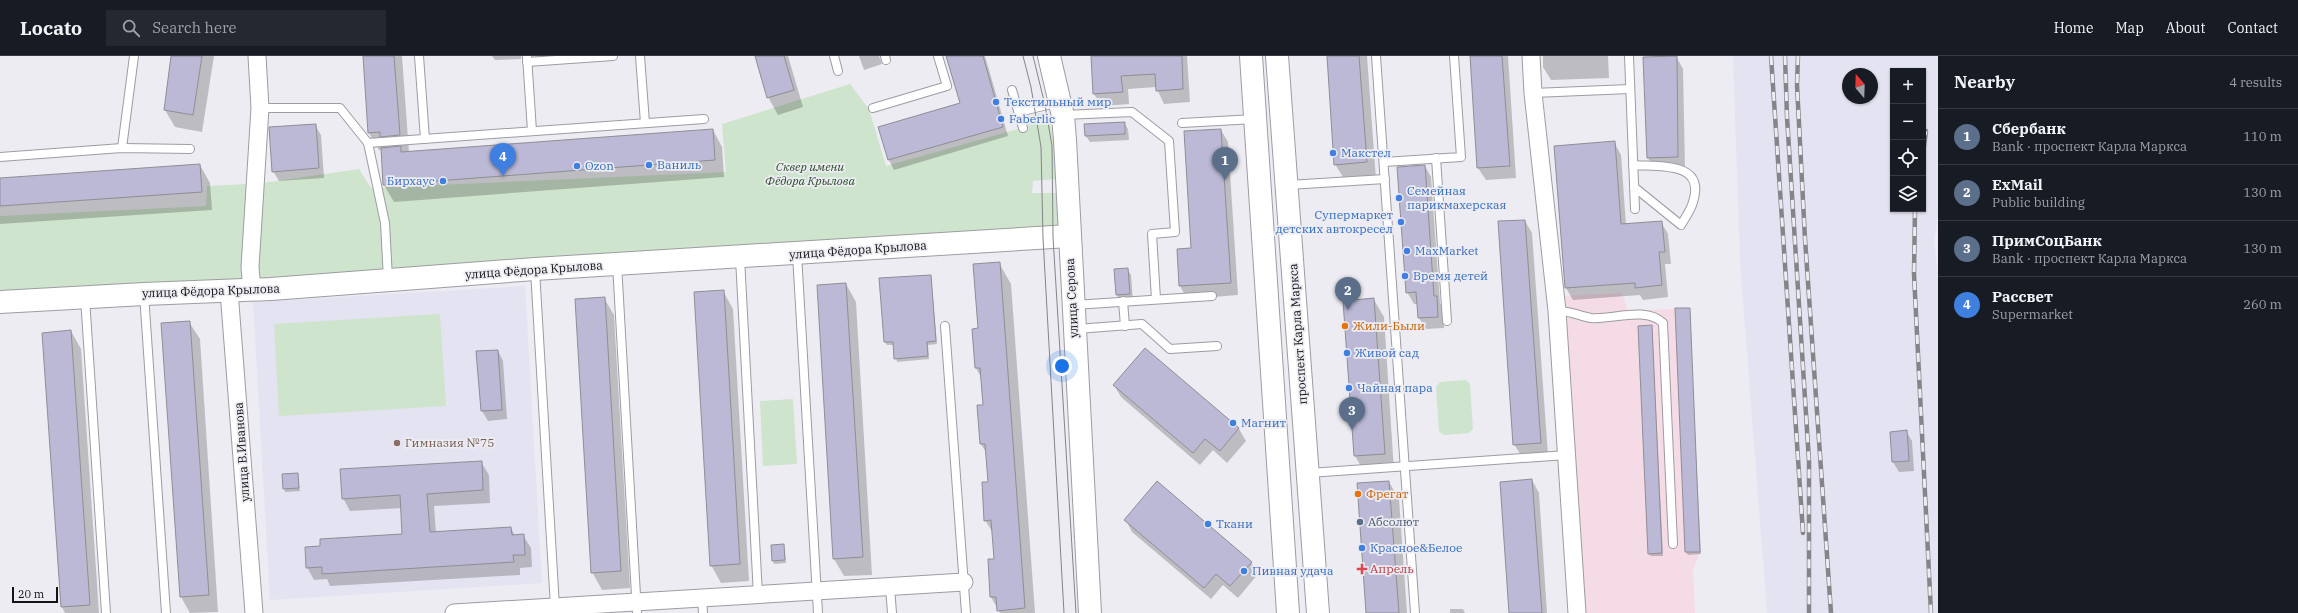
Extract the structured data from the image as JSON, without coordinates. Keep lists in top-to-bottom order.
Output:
{
  "streets": {
    "street": [
      "улица Фёдора Крылова",
      "улица Серова",
      "проспект Карла Маркса",
      "улица В.Иванова"
    ]
  },
  "crossings": [
    ["улица Фёдора Крылова", "улица Серова"],
    ["улица Фёдора Крылова", "улица В.Иванова"]
  ],
  "parks": ["Сквер имени Фёдора Крылова"],
  "places": {
    "other": [
      "Текстильный мир",
      "Faberlic",
      "Макстел",
      "Ваниль",
      "Ozon",
      "Бирхаус",
      "Семейная парикмахерская",
      "Супермаркет детских автокресел",
      "MaxMarket",
      "Время детей",
      "Жили-Были",
      "Живой сад",
      "Чайная пара",
      "Магнит",
      "Гимназия №75",
      "Фрегат",
      "Абсолют",
      "Ткани",
      "Красное&Белое",
      "Пивная удача"
    ],
    "health": ["Апрель"]
  },
  "scale_bar": "20 m",
  "north": "top",
  "page": {
    "header": "Locato",
    "search": "Search here",
    "nav": [
      "Home",
      "Map",
      "About",
      "Contact"
    ],
    "heading": ["Nearby", "4 results"],
    "map_buttons": ["+", "−"],
    "list": [
      {
        "mark": "1",
        "name": "Сбербанк",
        "note": "Bank · проспект Карла Маркса",
        "value": "110 m"
      },
      {
        "mark": "2",
        "name": "ExMail",
        "note": "Public building",
        "value": "130 m"
      },
      {
        "mark": "3",
        "name": "ПримСоцБанк",
        "note": "Bank · проспект Карла Маркса",
        "value": "130 m"
      },
      {
        "mark": "4",
        "name": "Рассвет",
        "note": "Supermarket",
        "value": "260 m"
      }
    ],
    "pins": [
      "4",
      "1",
      "2",
      "3"
    ],
    "scale": "20 m"
  }
}
